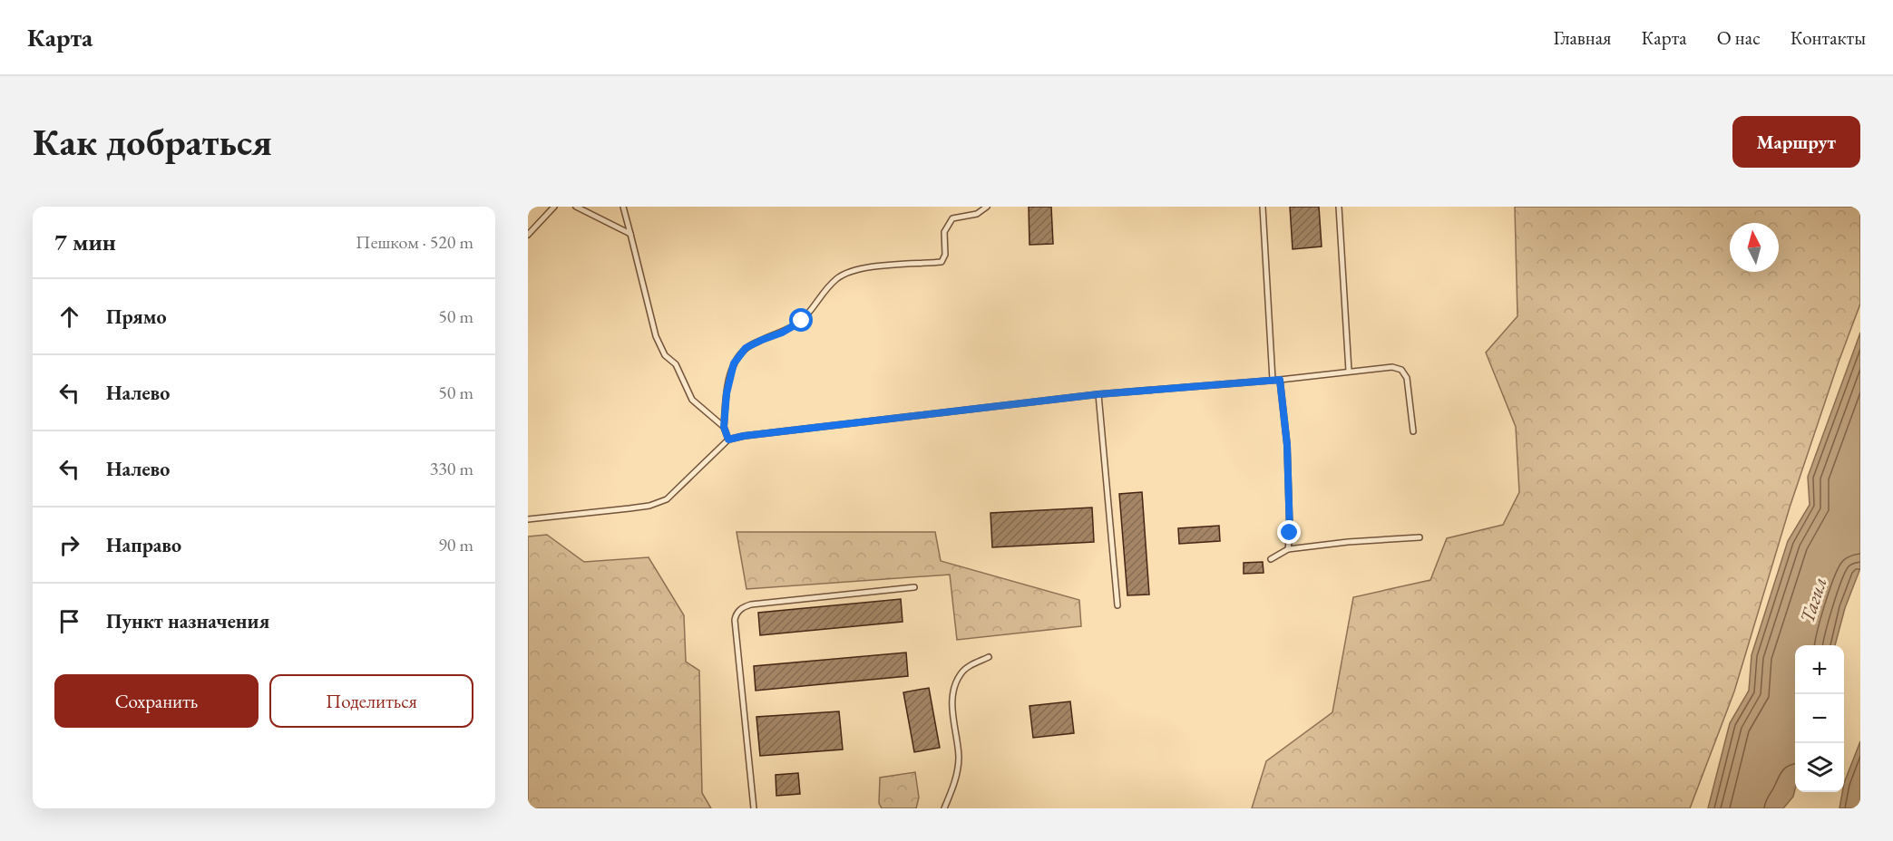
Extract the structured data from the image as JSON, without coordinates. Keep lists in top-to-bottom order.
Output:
{
  "water": ["Тагил"],
  "north": "top",
  "page": {
    "header": "Карта",
    "nav": [
      "Главная",
      "Карта",
      "О нас",
      "Контакты"
    ],
    "buttons": [
      "Маршрут",
      ["Сохранить", "Поделиться"]
    ],
    "title": "Как добраться",
    "heading": ["7 мин", "Пешком · 520 m"],
    "list": [
      ["Прямо", "50 m"],
      ["Налево", "50 m"],
      ["Налево", "330 m"],
      ["Направо", "90 m"],
      "Пункт назначения"
    ],
    "map_buttons": ["+", "−"]
  }
}
